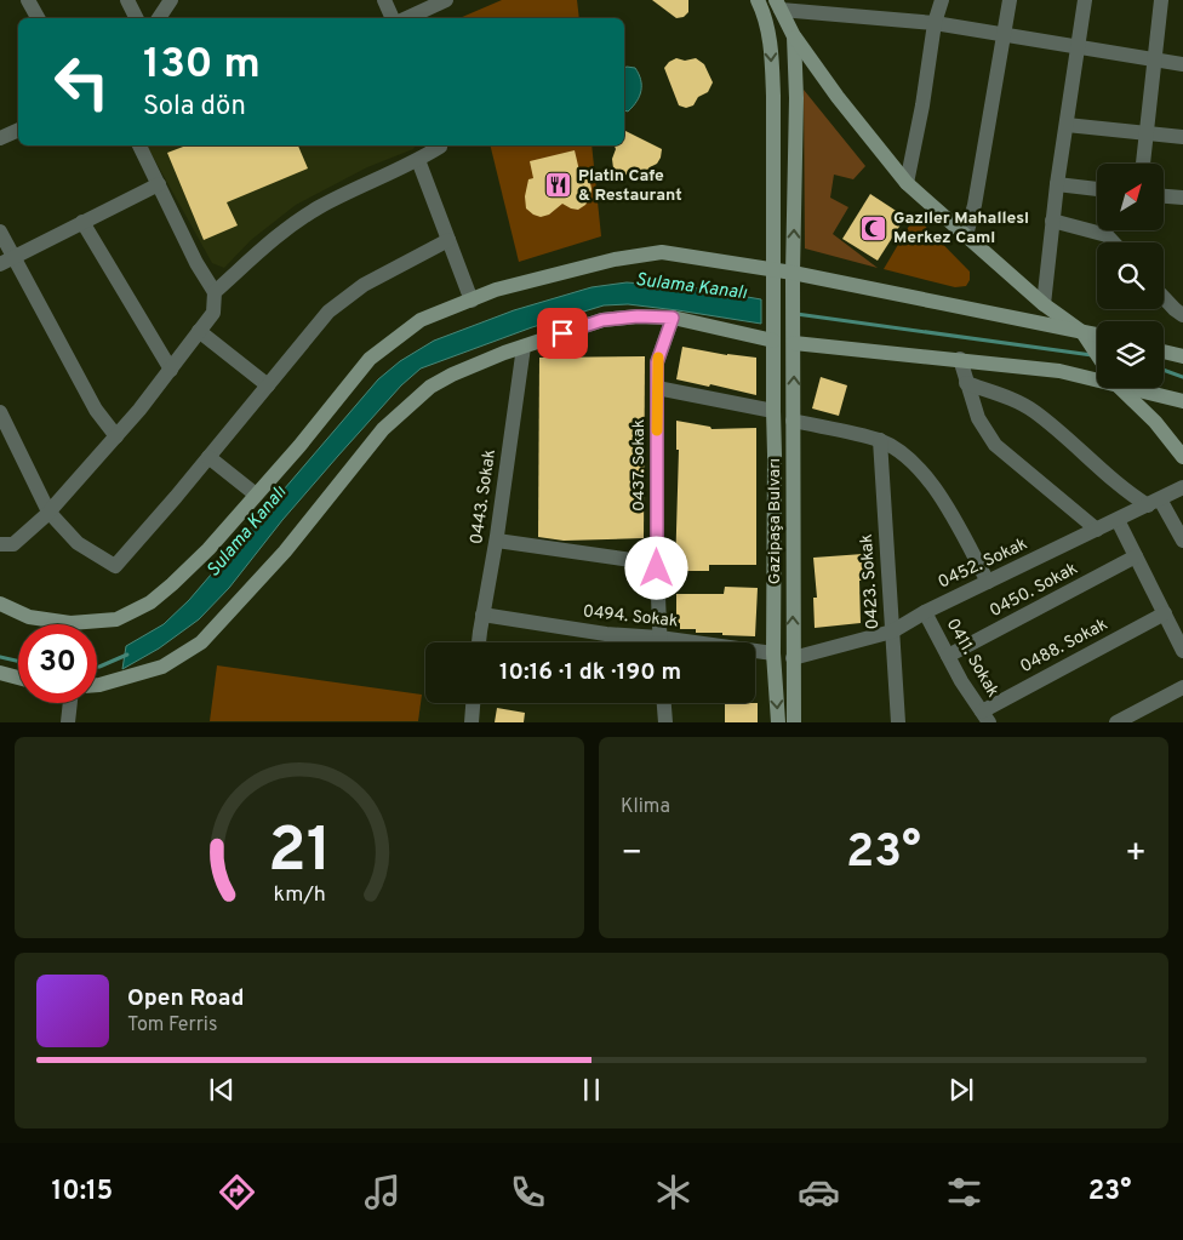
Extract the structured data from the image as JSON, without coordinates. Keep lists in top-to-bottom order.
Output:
{
  "streets": {
    "street": [
      "0437. Sokak",
      "0443. Sokak",
      "Gazipaşa Bulvarı",
      "0452. Sokak",
      "0423. Sokak",
      "0450. Sokak",
      "0494. Sokak",
      "0488. Sokak",
      "0411. Sokak"
    ]
  },
  "crossings": [
    ["0443. Sokak", "0494. Sokak"],
    ["Gazipaşa Bulvarı", "0452. Sokak"],
    ["Gazipaşa Bulvarı", "0494. Sokak"],
    ["0452. Sokak", "0423. Sokak"],
    ["0452. Sokak", "0411. Sokak"],
    ["0450. Sokak", "0411. Sokak"],
    ["0488. Sokak", "0411. Sokak"]
  ],
  "water": ["Sulama Kanalı"],
  "places": {
    "restaurant": ["Platin Cafe & Restaurant"],
    "mosque": ["Gaziler Mahallesi Merkez Cami"]
  },
  "north": "top right",
  "page": {
    "turn": ["130 m", "Sola dön"],
    "limit": "30",
    "trip": "10:16 · 1 dk · 190 m",
    "tile": "Klima",
    "heat": ["−", "23°", "+"],
    "song": ["Open Road", "Tom Ferris"],
    "tabs": ["10:15", "23°"],
    "gauge": ["21", "km/h"]
  }
}
